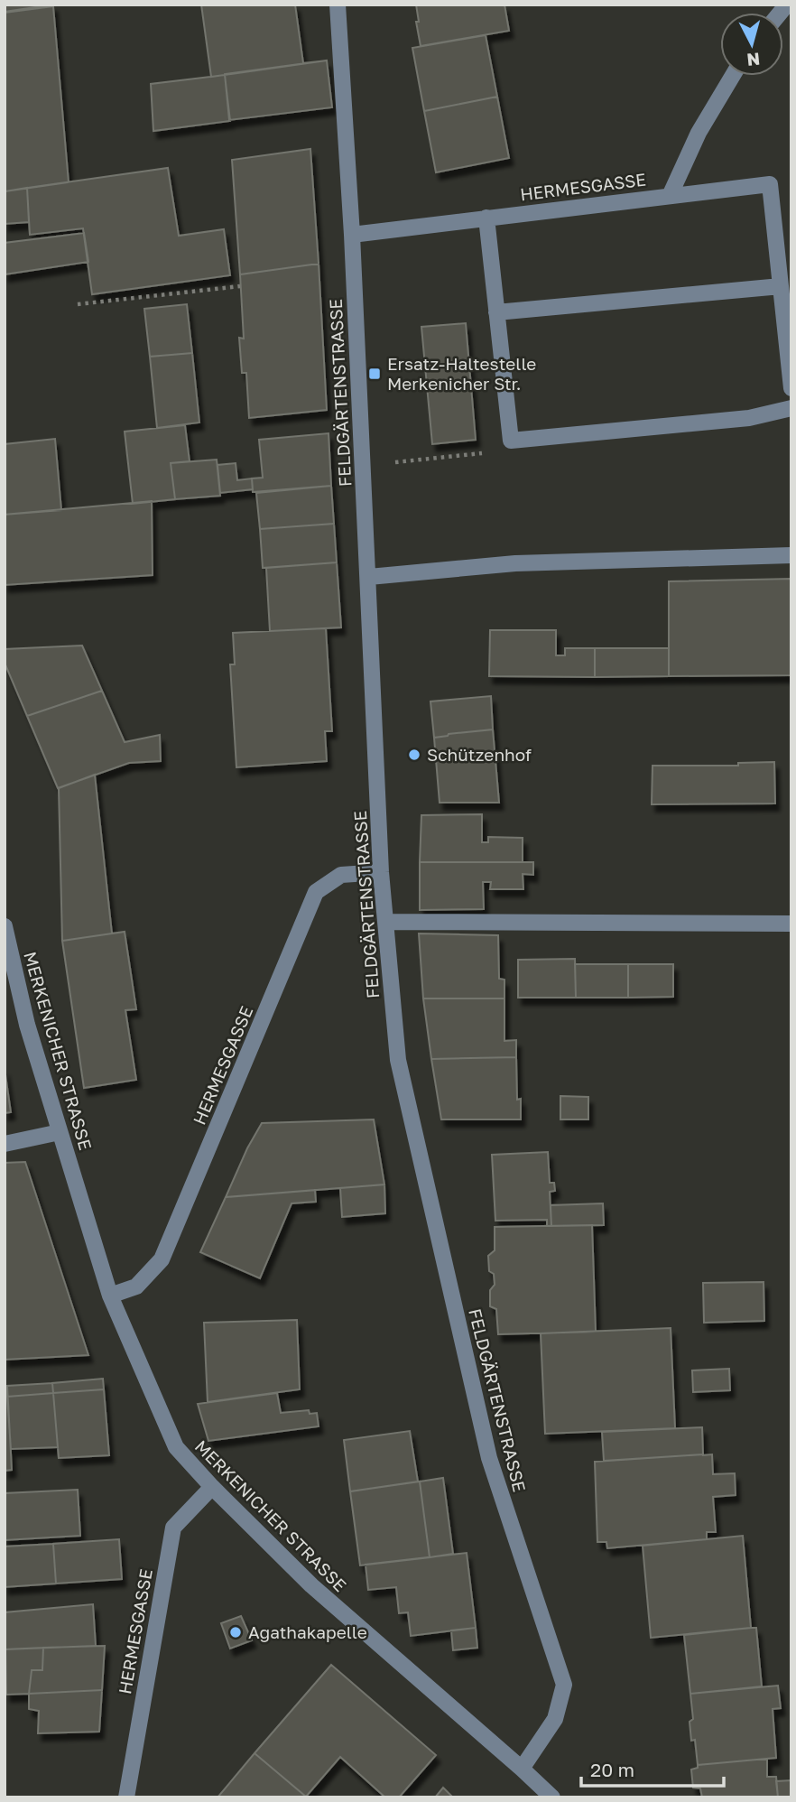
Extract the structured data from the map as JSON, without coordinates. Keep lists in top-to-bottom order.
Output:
{
  "streets": {
    "street": ["HERMESGASSE", "FELDGÄRTENSTRASSE", "MERKENICHER STRASSE"]
  },
  "crossings": [
    ["HERMESGASSE", "FELDGÄRTENSTRASSE"],
    ["HERMESGASSE", "MERKENICHER STRASSE"],
    ["FELDGÄRTENSTRASSE", "MERKENICHER STRASSE"]
  ],
  "places": {
    "transit": ["Ersatz-Haltestelle Merkenicher Str."],
    "other": ["Schützenhof", "Agathakapelle"]
  },
  "scale_bar": "20 m",
  "north": "bottom"
}
